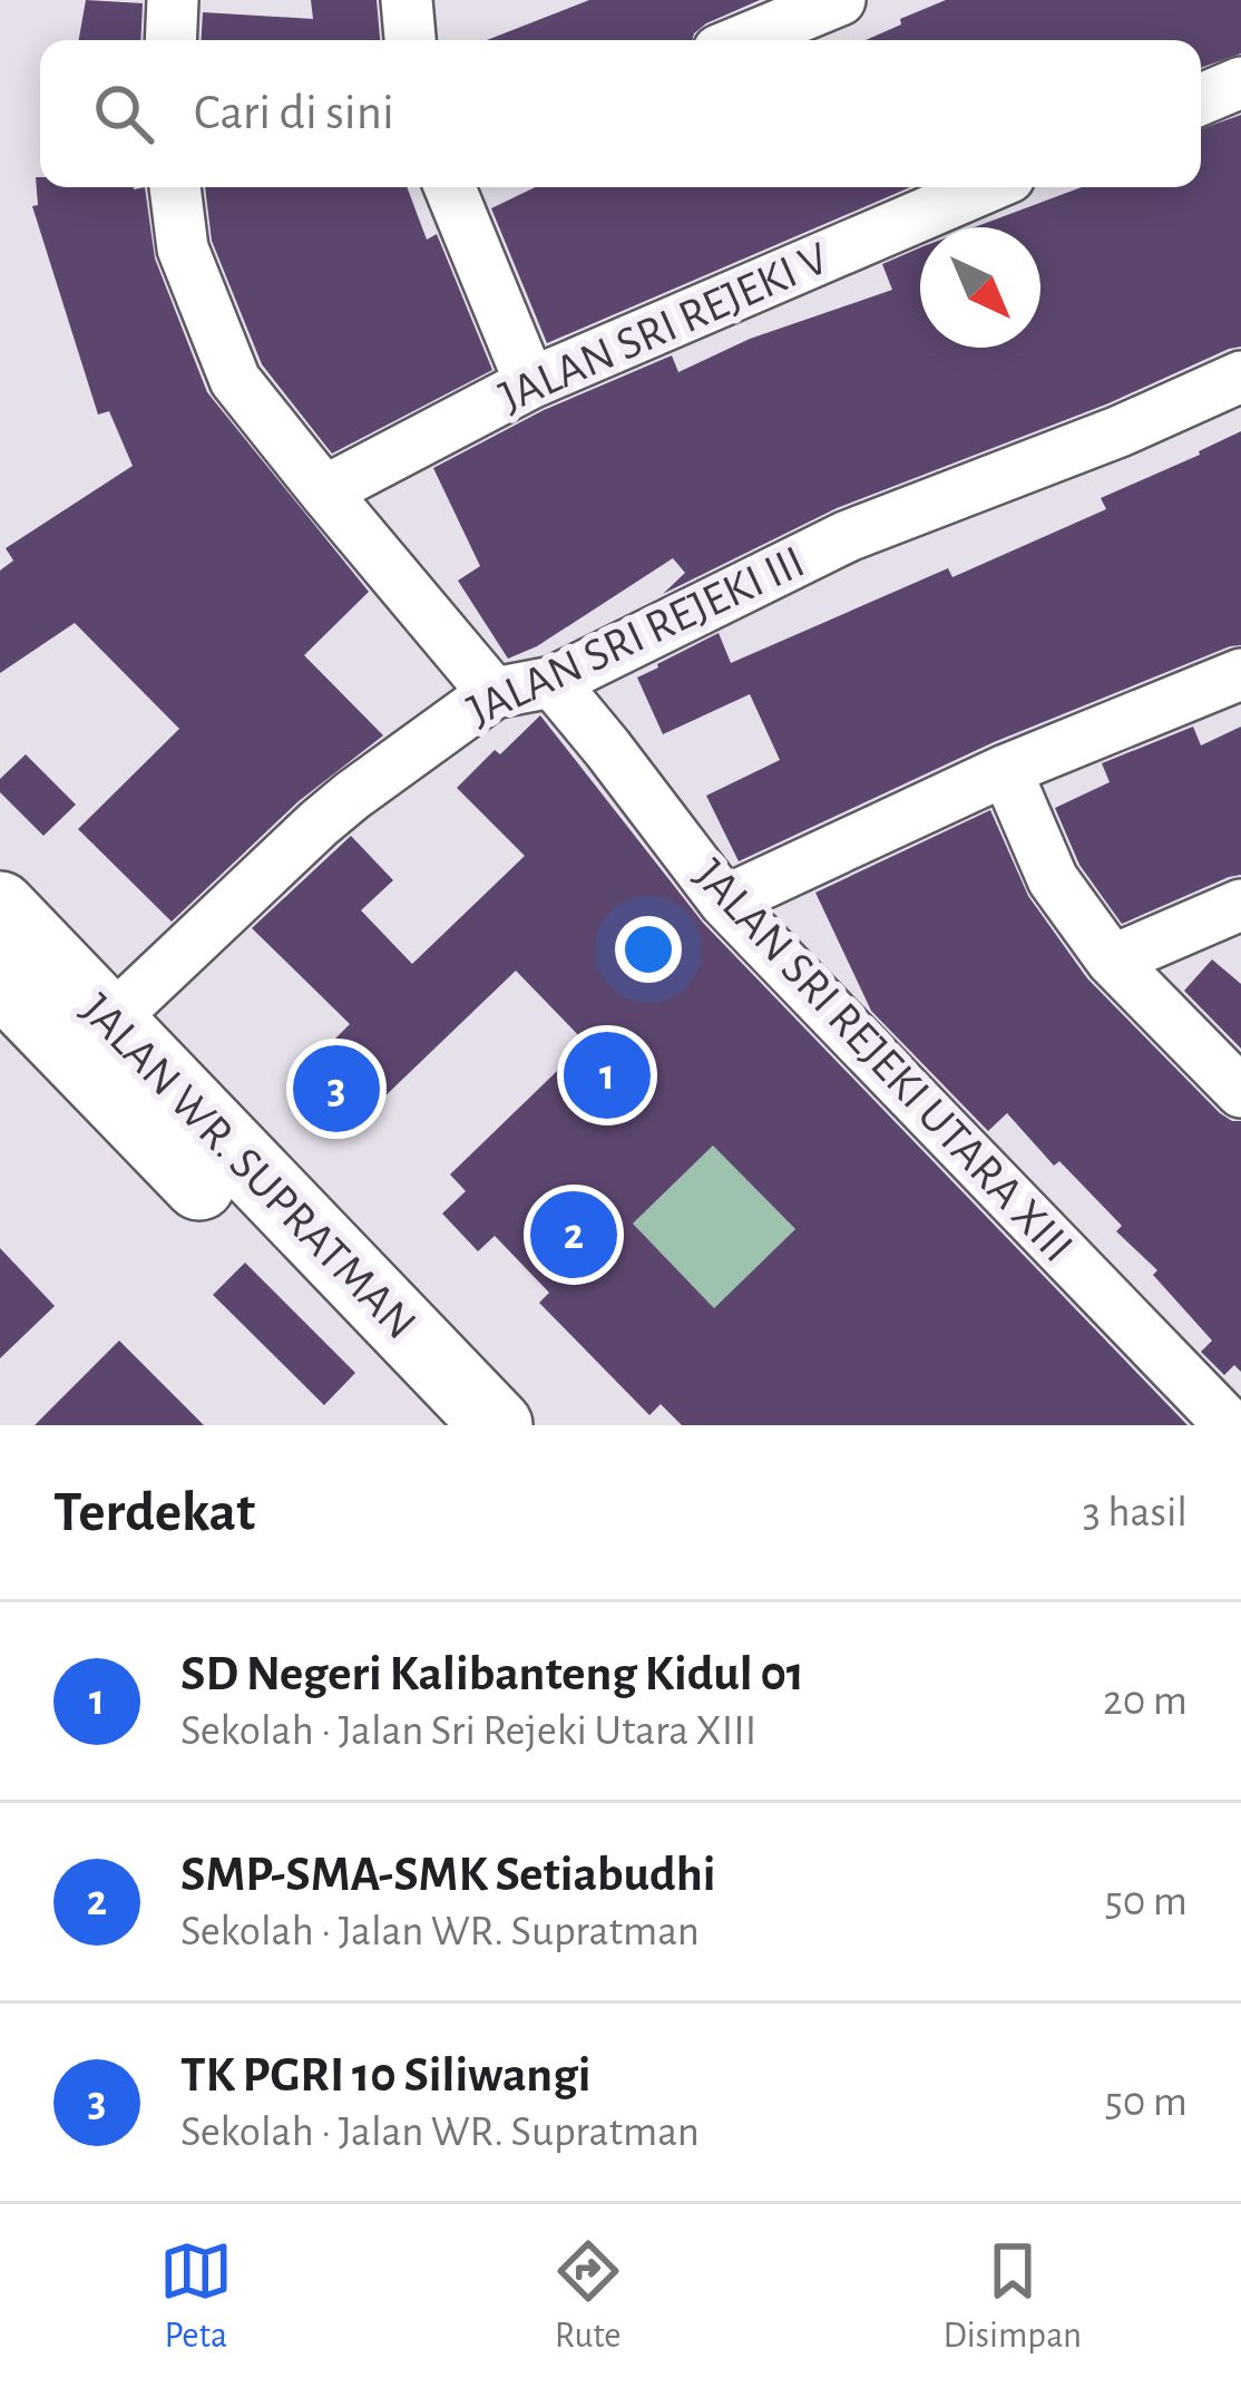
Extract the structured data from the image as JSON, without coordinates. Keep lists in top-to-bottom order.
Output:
{
  "streets": {
    "main road": ["JALAN WR. SUPRATMAN"],
    "street": ["JALAN SRI REJEKI V", "JALAN SRI REJEKI III", "JALAN SRI REJEKI UTARA XIII"]
  },
  "crossings": [
    ["JALAN SRI REJEKI III", "JALAN SRI REJEKI UTARA XIII"],
    ["JALAN SRI REJEKI III", "JALAN WR. SUPRATMAN"]
  ],
  "north": "bottom right",
  "page": {
    "search": "Cari di sini",
    "pins": ["1", "3", "2"],
    "heading": ["Terdekat", "3 hasil"],
    "list": [
      {
        "mark": "1",
        "name": "SD Negeri Kalibanteng Kidul 01",
        "note": "Sekolah · Jalan Sri Rejeki Utara XIII",
        "value": "20 m"
      },
      {
        "mark": "2",
        "name": "SMP-SMA-SMK Setiabudhi",
        "note": "Sekolah · Jalan WR. Supratman",
        "value": "50 m"
      },
      {
        "mark": "3",
        "name": "TK PGRI 10 Siliwangi",
        "note": "Sekolah · Jalan WR. Supratman",
        "value": "50 m"
      }
    ],
    "nav": ["Peta", "Rute", "Disimpan"]
  }
}
